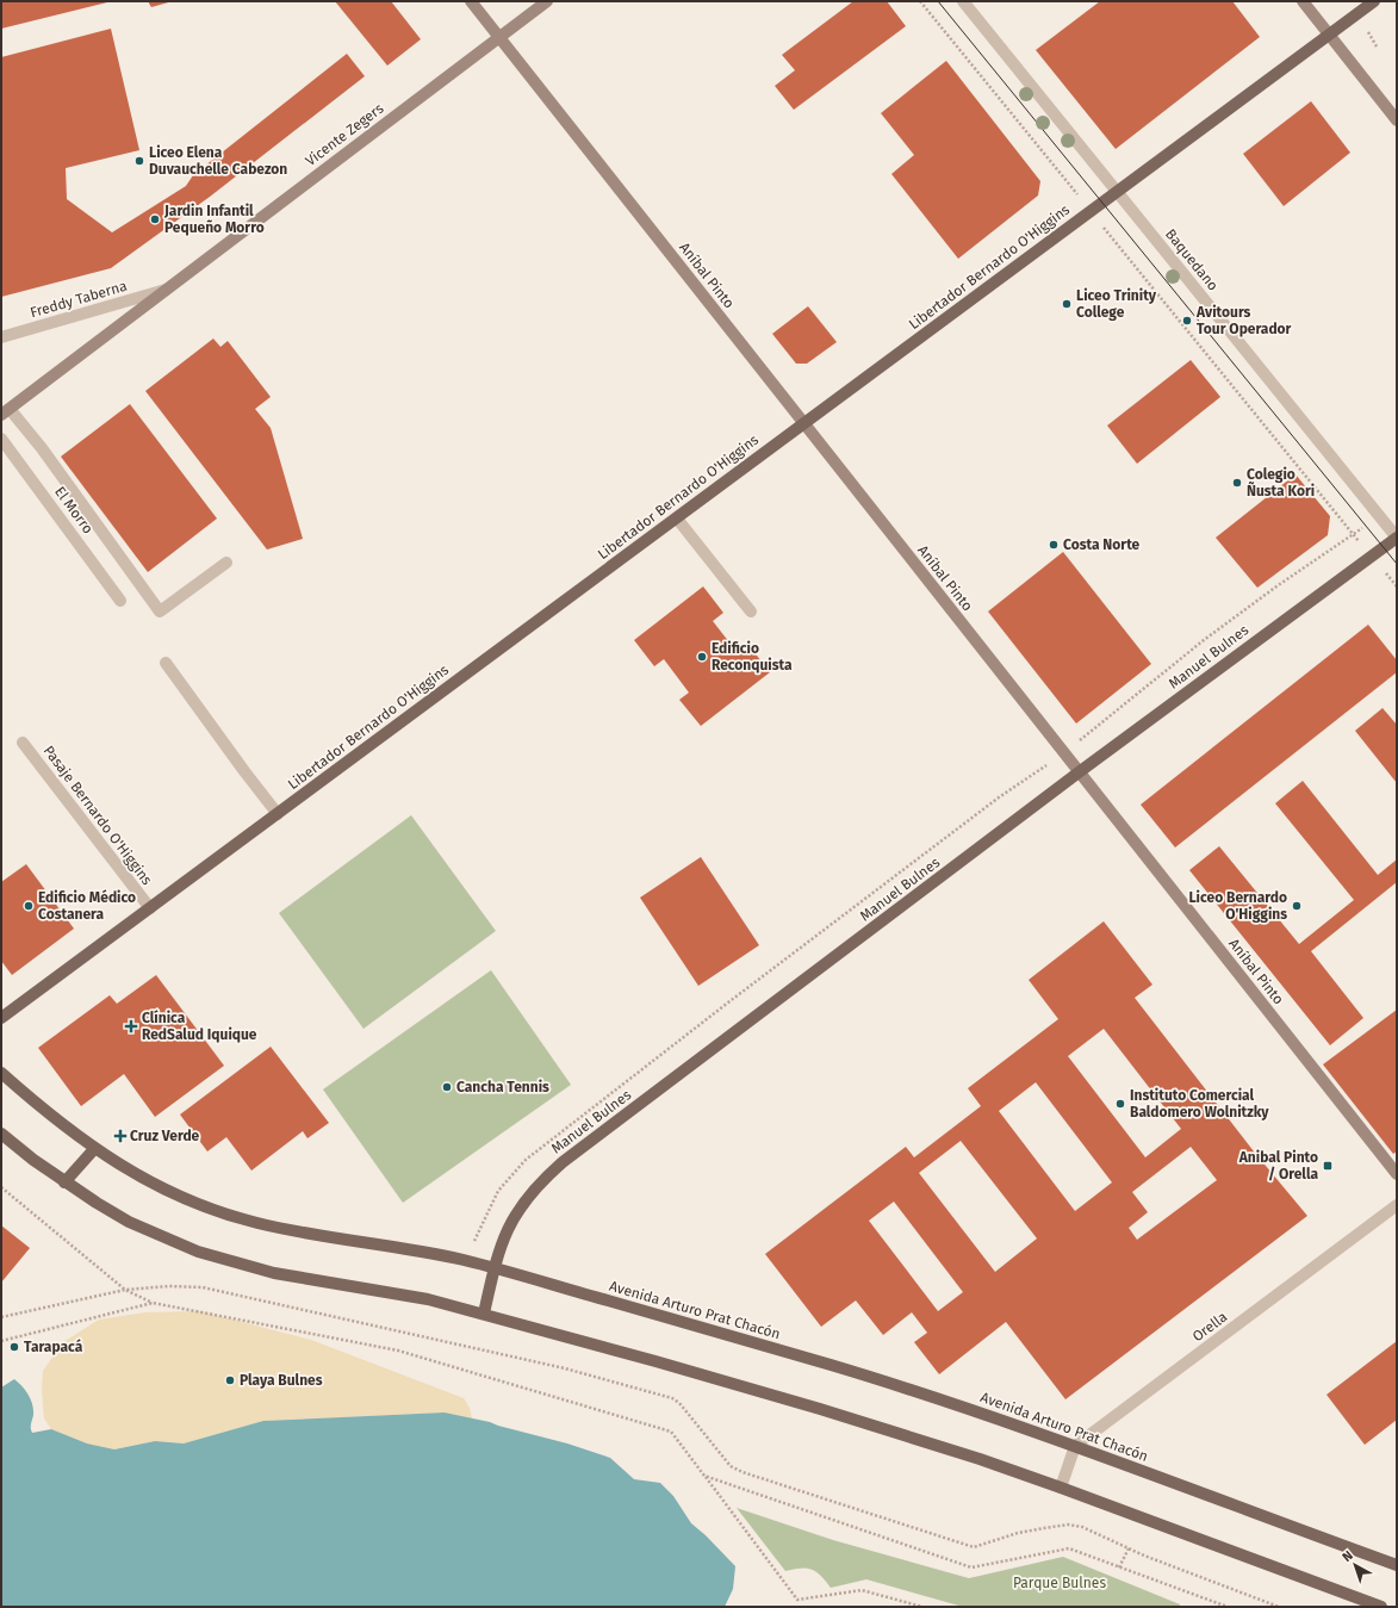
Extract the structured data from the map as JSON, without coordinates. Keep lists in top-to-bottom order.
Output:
{
  "streets": {
    "main road": ["Libertador Bernardo O'Higgins", "Manuel Bulnes", "Avenida Arturo Prat Chacón"],
    "street": [
      "Vicente Zegers",
      "Baquedano",
      "Aníbal Pinto",
      "Freddy Taberna",
      "El Morro",
      "Pasaje Bernardo O'Higgins",
      "Orella"
    ]
  },
  "crossings": [
    ["Vicente Zegers", "Aníbal Pinto"],
    ["Vicente Zegers", "Freddy Taberna"],
    ["Baquedano", "Libertador Bernardo O'Higgins"],
    ["Baquedano", "Manuel Bulnes"],
    ["Libertador Bernardo O'Higgins", "Aníbal Pinto"],
    ["Libertador Bernardo O'Higgins", "Pasaje Bernardo O'Higgins"],
    ["Aníbal Pinto", "Manuel Bulnes"],
    ["Manuel Bulnes", "Avenida Arturo Prat Chacón"],
    ["Avenida Arturo Prat Chacón", "Orella"]
  ],
  "parks": ["Parque Bulnes"],
  "places": {
    "other": [
      "Liceo Elena Duvauchelle Cabezon",
      "Jardin Infantil Pequeño Morro",
      "Liceo Trinity College",
      "Avitours Tour Operador",
      "Colegio Ñusta Kori",
      "Costa Norte",
      "Edificio Reconquista",
      "Edificio Médico Costanera",
      "Liceo Bernardo O'Higgins",
      "Cancha Tennis",
      "Instituto Comercial Baldomero Wolnitzky",
      "Tarapacá",
      "Playa Bulnes"
    ],
    "health": ["Clínica RedSalud Iquique", "Cruz Verde"],
    "transit": ["Anibal Pinto / Orella"]
  },
  "north": "top left"
}
